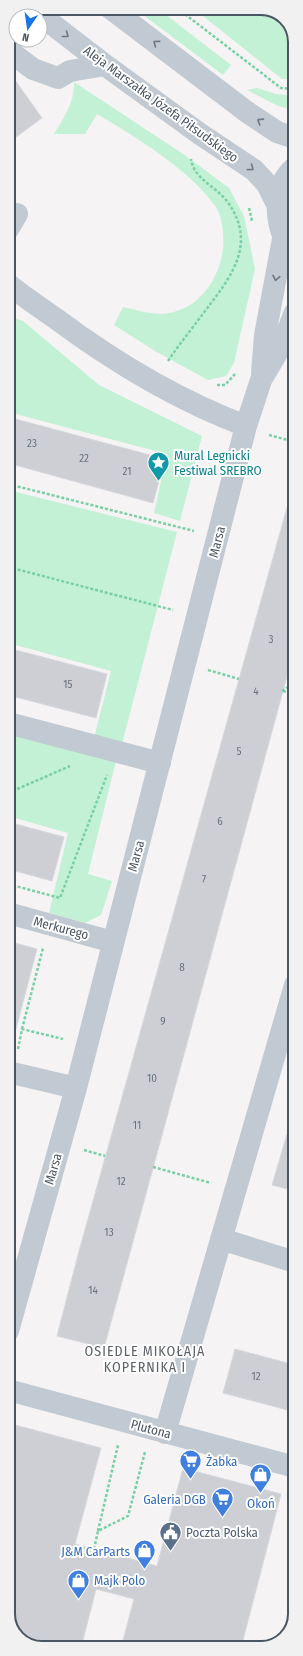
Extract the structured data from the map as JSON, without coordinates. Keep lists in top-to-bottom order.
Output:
{
  "streets": {
    "street": [
      "Aleja Marszałka Józefa Piłsudskiego",
      "Marsa",
      "Merkurego",
      "Plutona"
    ]
  },
  "crossings": [
    ["Marsa", "Merkurego"]
  ],
  "districts": ["OSIEDLE MIKOŁAJA KOPERNIKA I"],
  "places": {
    "place": ["Mural Legnicki Festiwal SREBRO"],
    "supermarket": ["Żabka", "Galeria DGB"],
    "shop": ["Okoń", "J&M CarParts", "Majk Polo"],
    "public building": ["Poczta Polska"]
  },
  "house_numbers": [
    "23",
    "22",
    "21",
    "3",
    "15",
    "4",
    "5",
    "6",
    "7",
    "8",
    "9",
    "10",
    "11",
    "12",
    "13",
    "14",
    "12"
  ],
  "north": "bottom"
}
